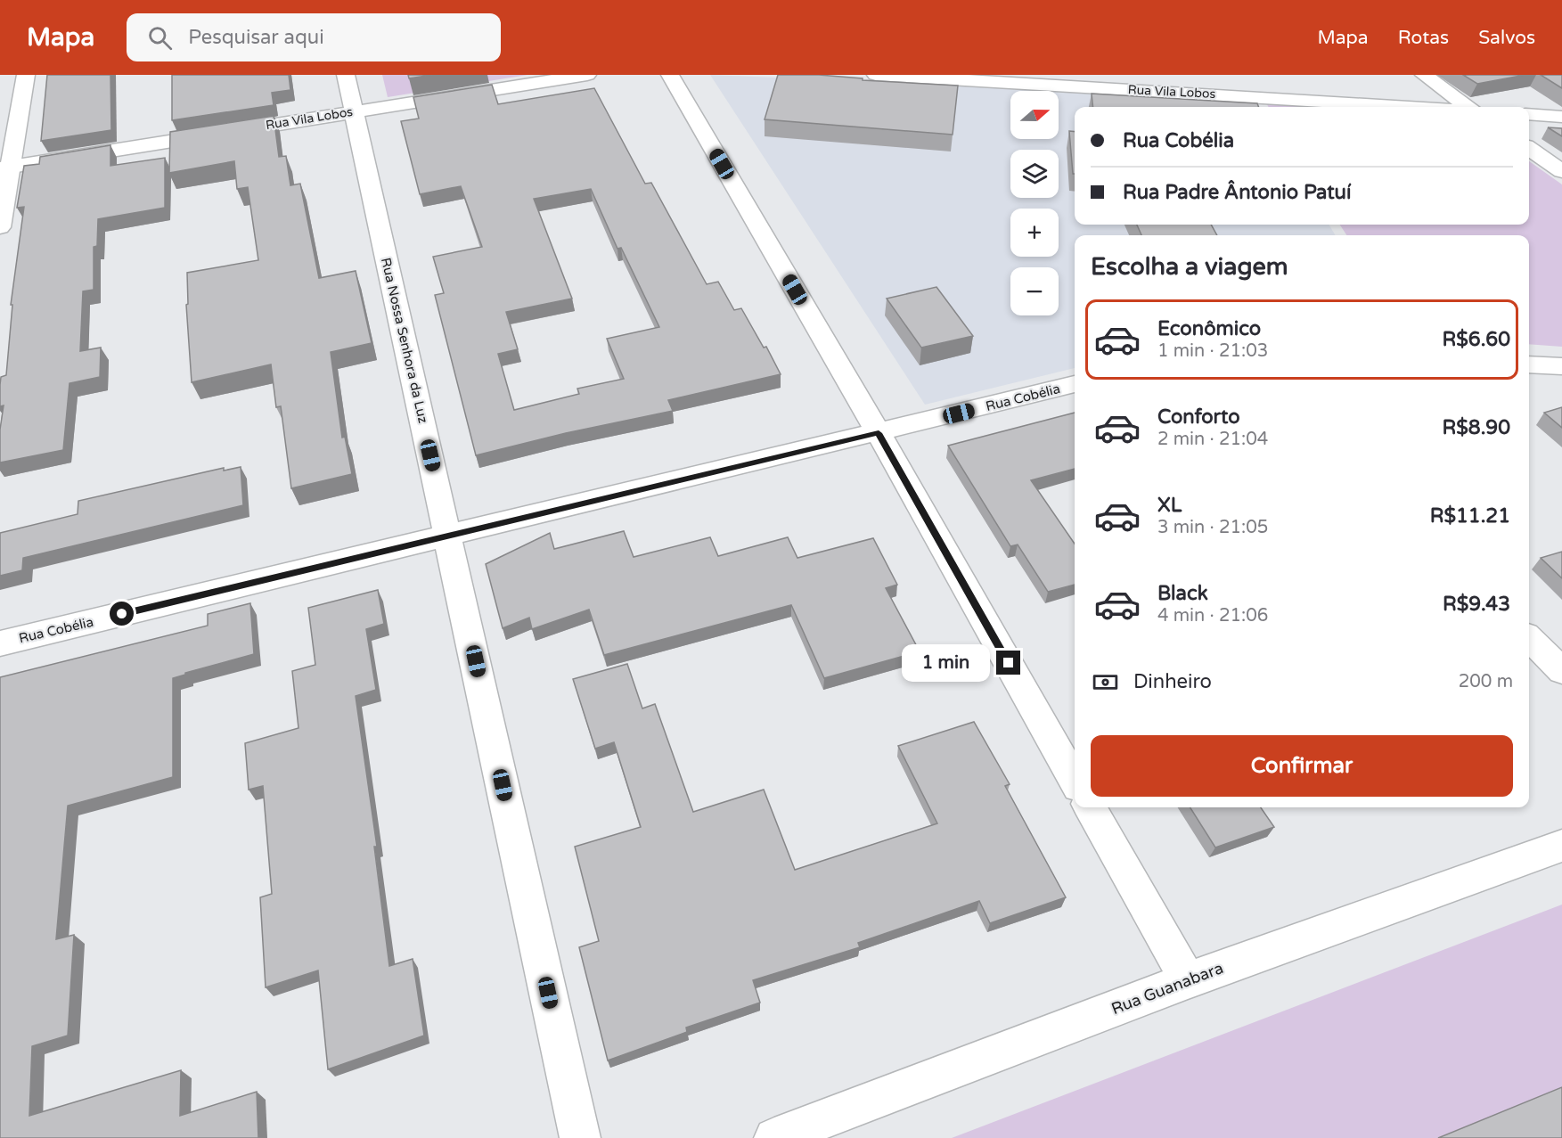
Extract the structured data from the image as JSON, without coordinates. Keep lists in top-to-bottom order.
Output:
{
  "streets": {
    "street": [
      "Rua Vila Lobos",
      "Rua Nossa Senhora da Luz",
      "Rua Cobélia",
      "Rua Guanabara"
    ]
  },
  "crossings": [
    ["Rua Vila Lobos", "Rua Nossa Senhora da Luz"],
    ["Rua Nossa Senhora da Luz", "Rua Cobélia"]
  ],
  "north": "right",
  "page": {
    "header": "Mapa",
    "search": "Pesquisar aqui",
    "nav": ["Mapa", "Rotas", "Salvos"],
    "map_buttons": ["+", "−"],
    "banner": ["Rua Cobélia", "Rua Padre Ântonio Patuí"],
    "heading": "Escolha a viagem",
    "list": [
      {
        "name": "Econômico",
        "note": "1 min · 21:03",
        "value": "R$6.60"
      },
      {
        "name": "Conforto",
        "note": "2 min · 21:04",
        "value": "R$8.90"
      },
      {
        "name": "XL",
        "note": "3 min · 21:05",
        "value": "R$11.21"
      },
      {
        "name": "Black",
        "note": "4 min · 21:06",
        "value": "R$9.43"
      }
    ],
    "bubble": "1 min",
    "pay": ["Dinheiro", "200 m"],
    "buttons": "Confirmar"
  }
}
